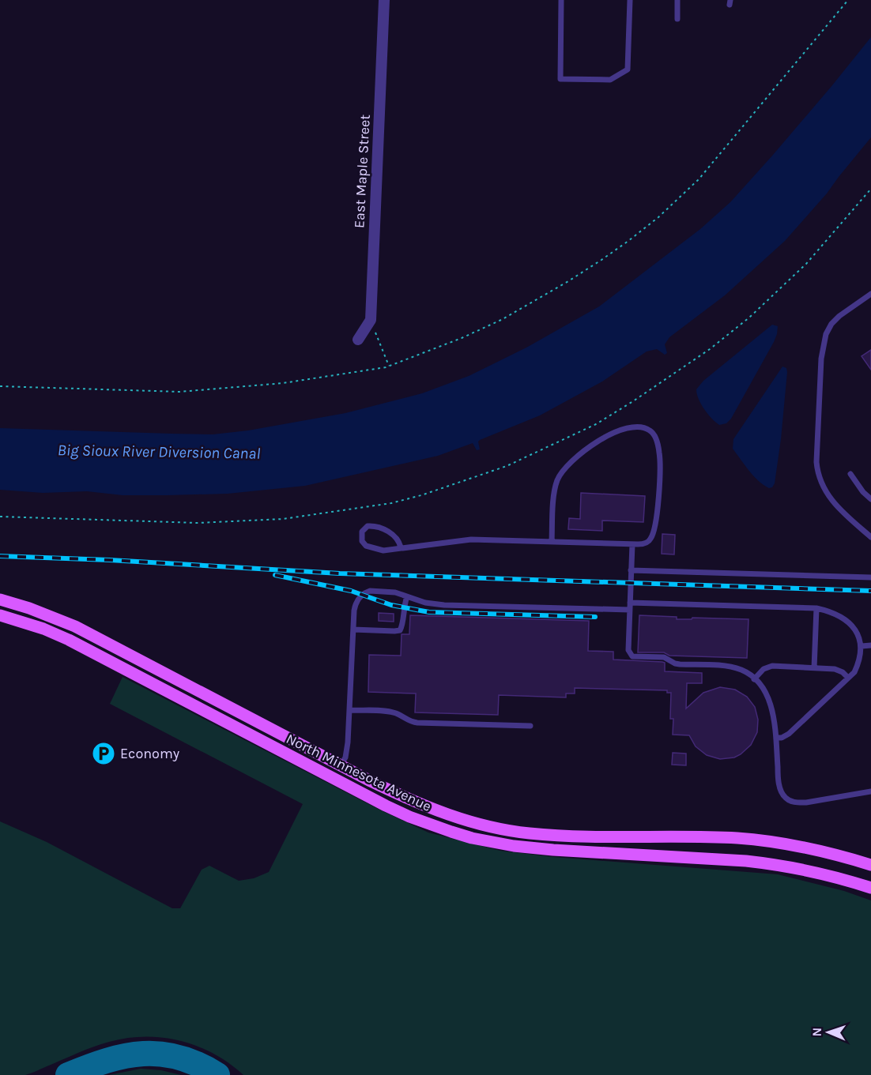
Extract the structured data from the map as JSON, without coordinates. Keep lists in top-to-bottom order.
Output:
{
  "streets": {
    "main road": ["North Minnesota Avenue"],
    "street": ["East Maple Street"]
  },
  "water": ["Big Sioux River Diversion Canal"],
  "places": {
    "parking": ["Economy"]
  },
  "north": "left"
}
